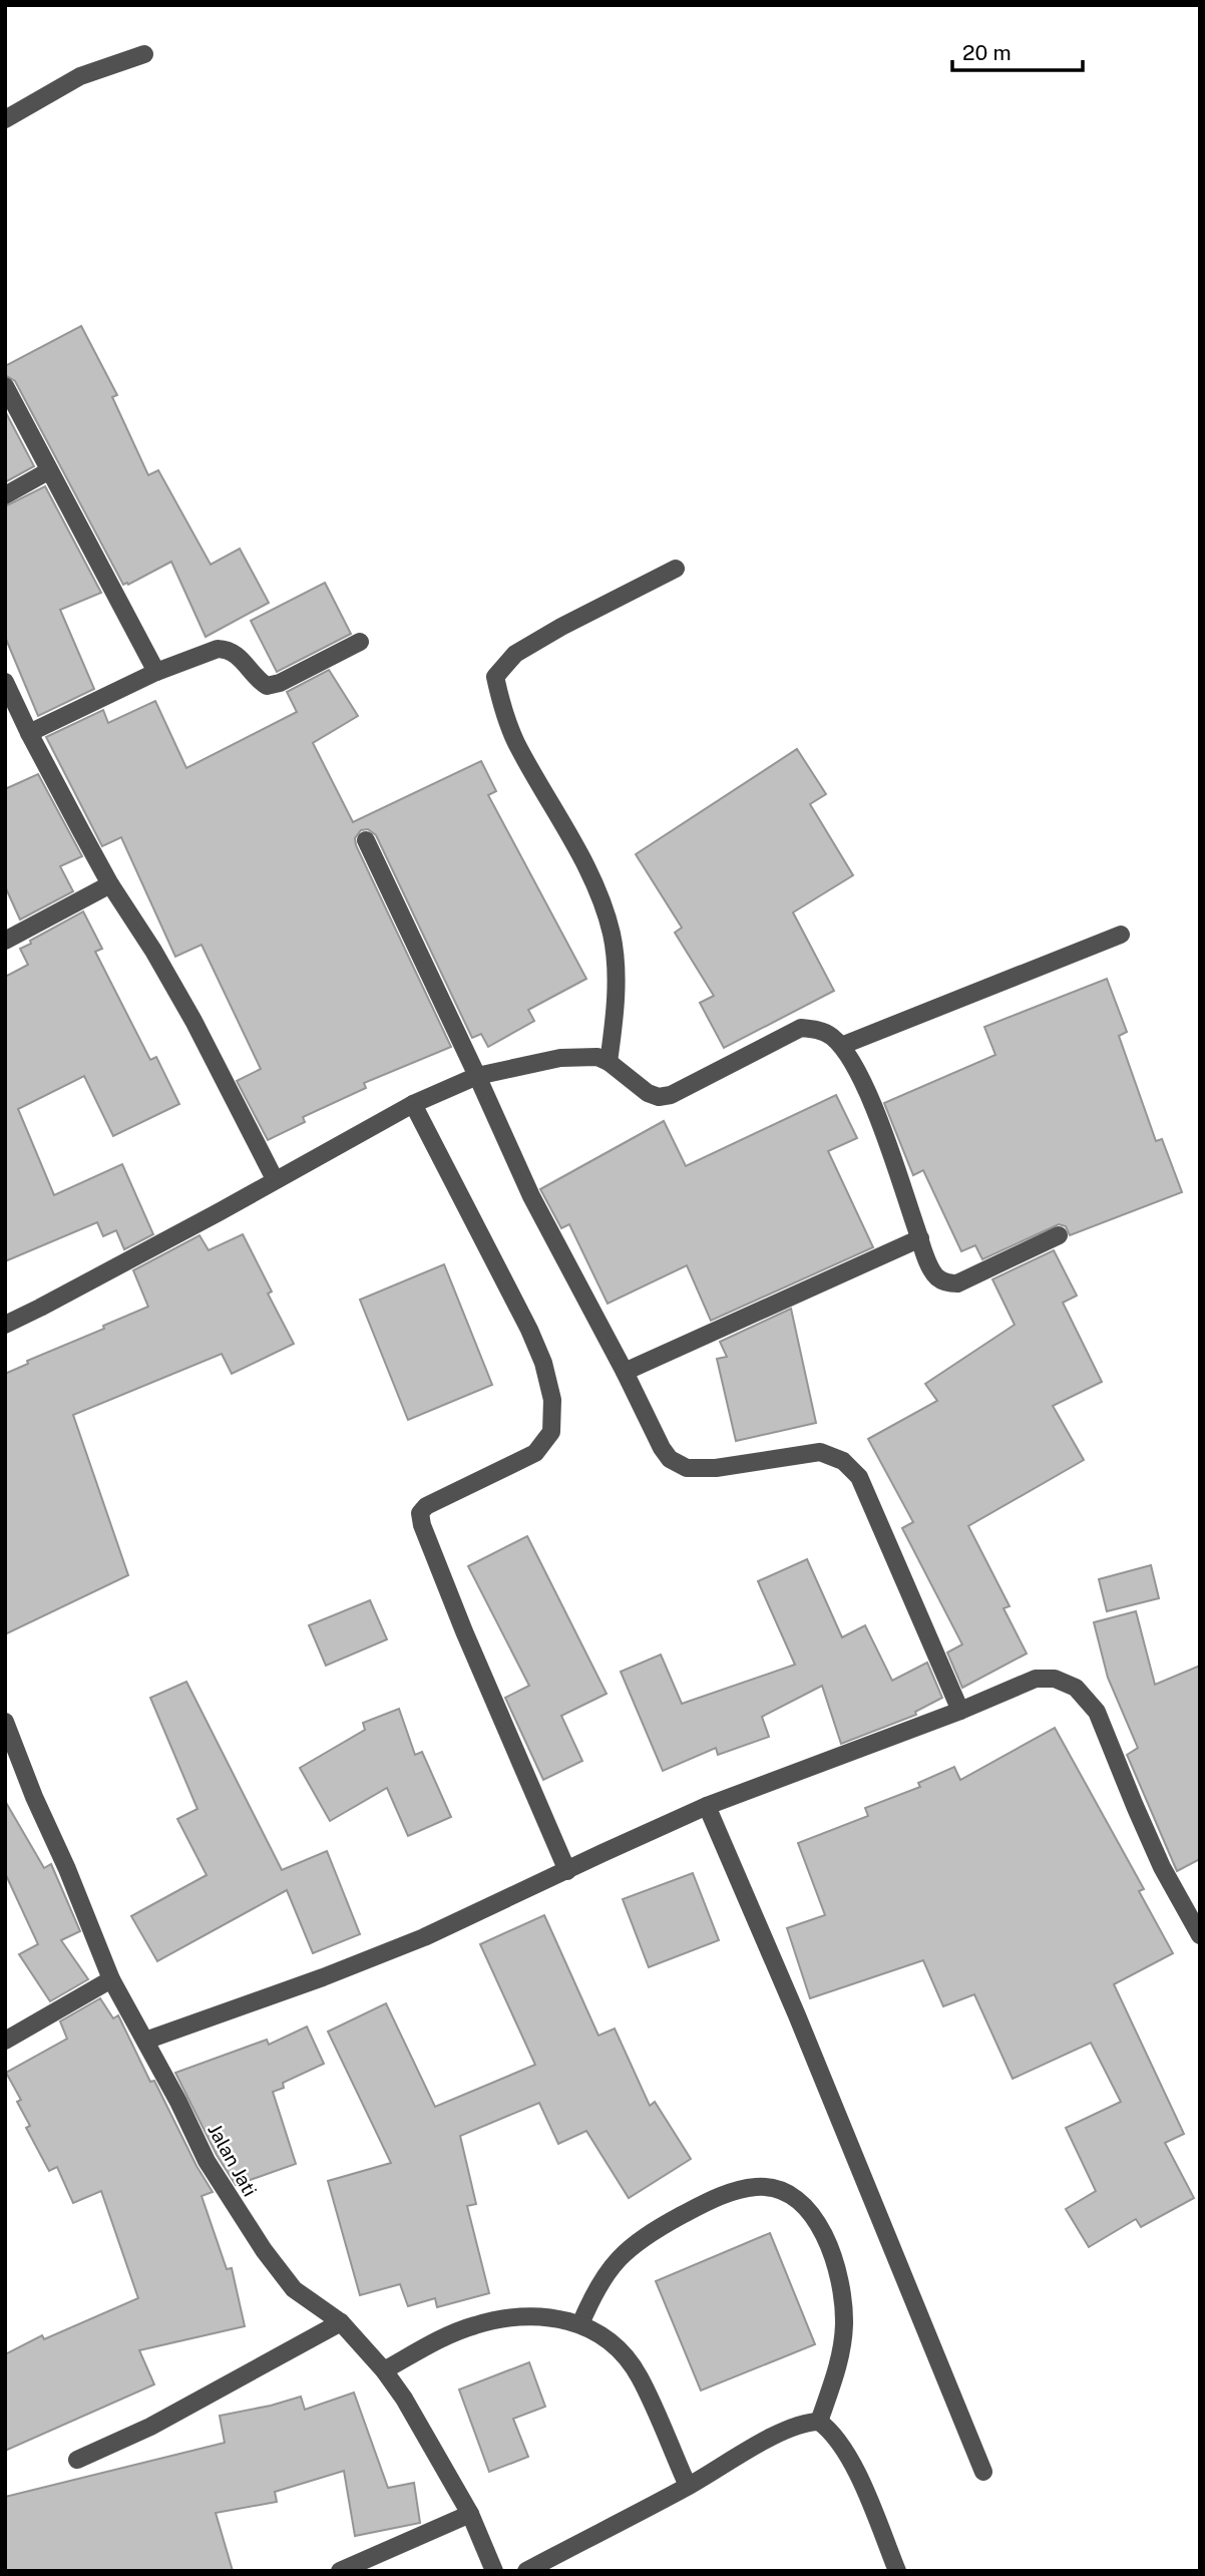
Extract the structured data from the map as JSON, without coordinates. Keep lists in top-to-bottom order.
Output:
{
  "streets": {
    "street": ["Jalan Jati"]
  },
  "scale_bar": "20 m"
}
